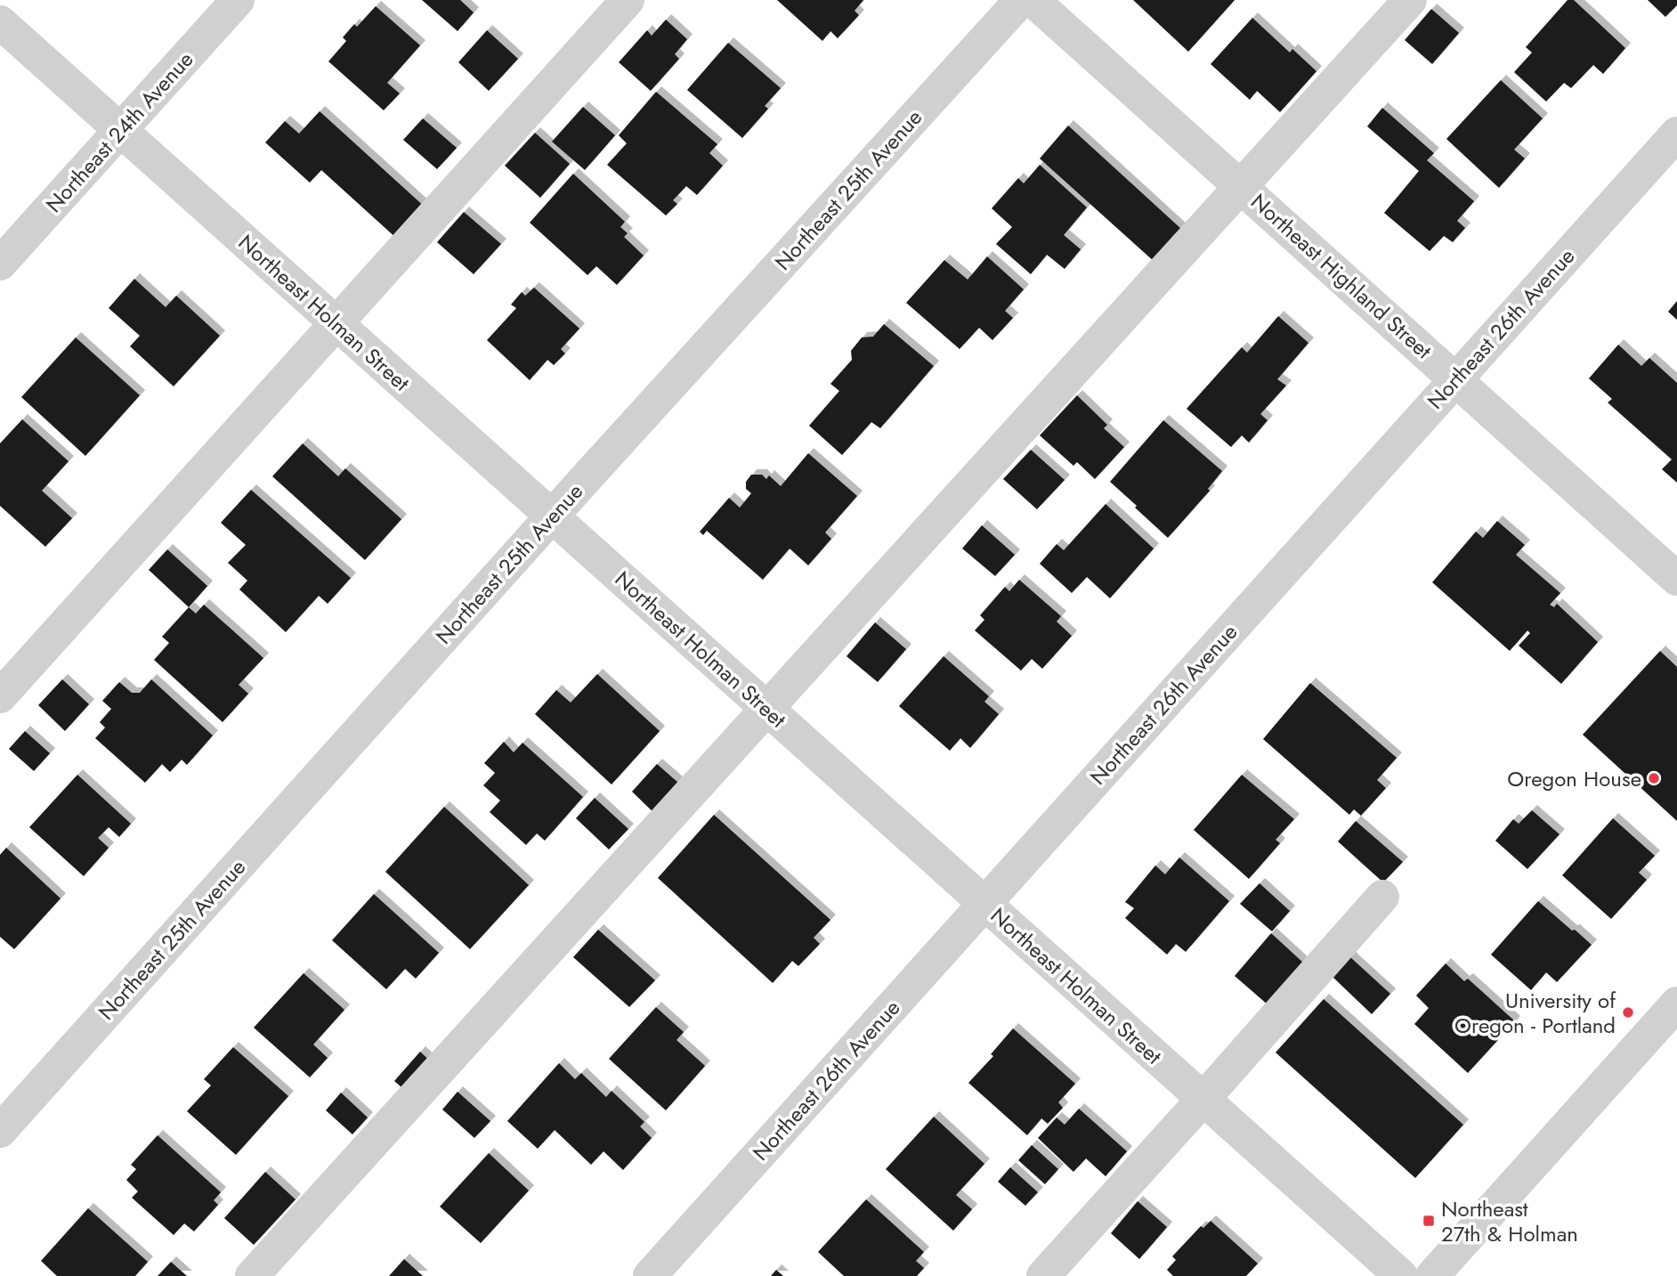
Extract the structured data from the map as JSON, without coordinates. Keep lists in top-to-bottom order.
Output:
{
  "streets": {
    "street": [
      "Northeast 24th Avenue",
      "Northeast 25th Avenue",
      "Northeast Highland Street",
      "Northeast Holman Street",
      "Northeast 26th Avenue"
    ]
  },
  "crossings": [
    ["Northeast 24th Avenue", "Northeast Holman Street"],
    ["Northeast 25th Avenue", "Northeast Holman Street"],
    ["Northeast Highland Street", "Northeast 26th Avenue"],
    ["Northeast Holman Street", "Northeast 26th Avenue"]
  ],
  "places": {
    "other": ["Oregon House", "University of Oregon - Portland"],
    "transit": ["Northeast 27th & Holman"]
  }
}
